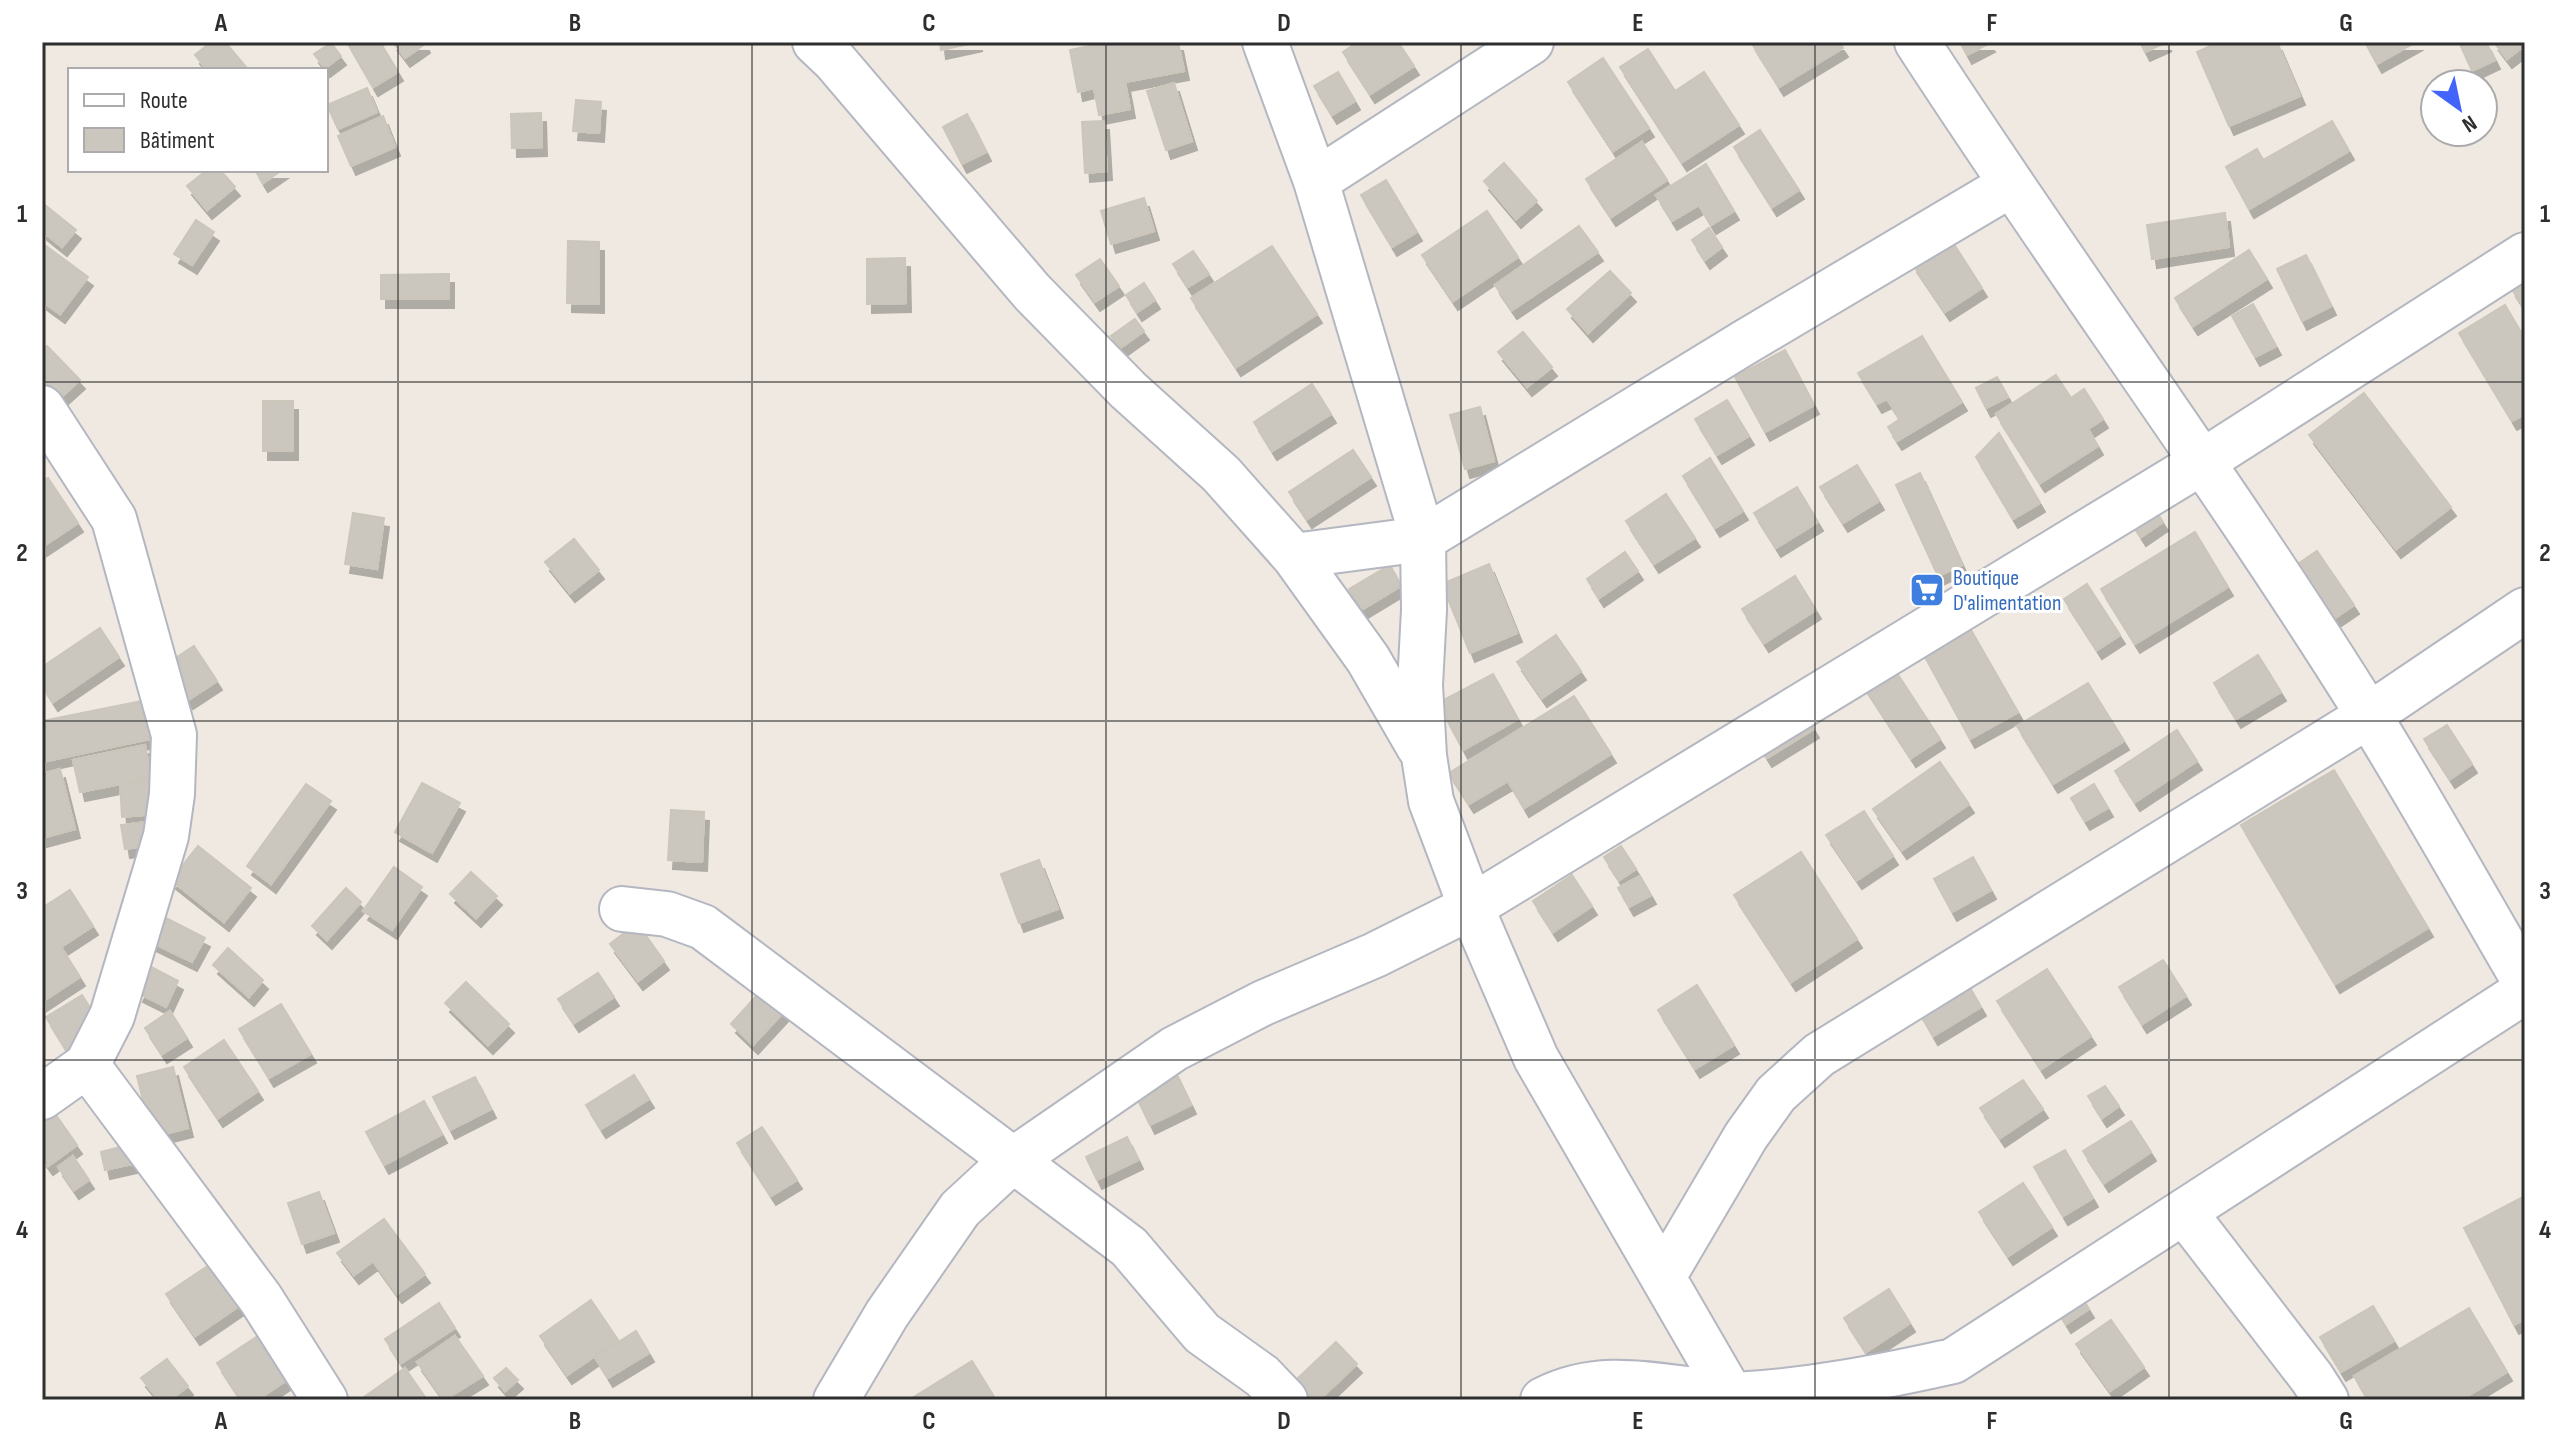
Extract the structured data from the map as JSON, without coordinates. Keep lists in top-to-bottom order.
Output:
{
  "places": {
    "supermarket": ["Boutique D'alimentation"]
  },
  "legend": ["Route", "Bâtiment"],
  "north": "bottom right",
  "grid": {
    "columns": [
      "A",
      "B",
      "C",
      "D",
      "E",
      "F",
      "G"
    ],
    "rows": [
      "1",
      "2",
      "3",
      "4"
    ]
  }
}
